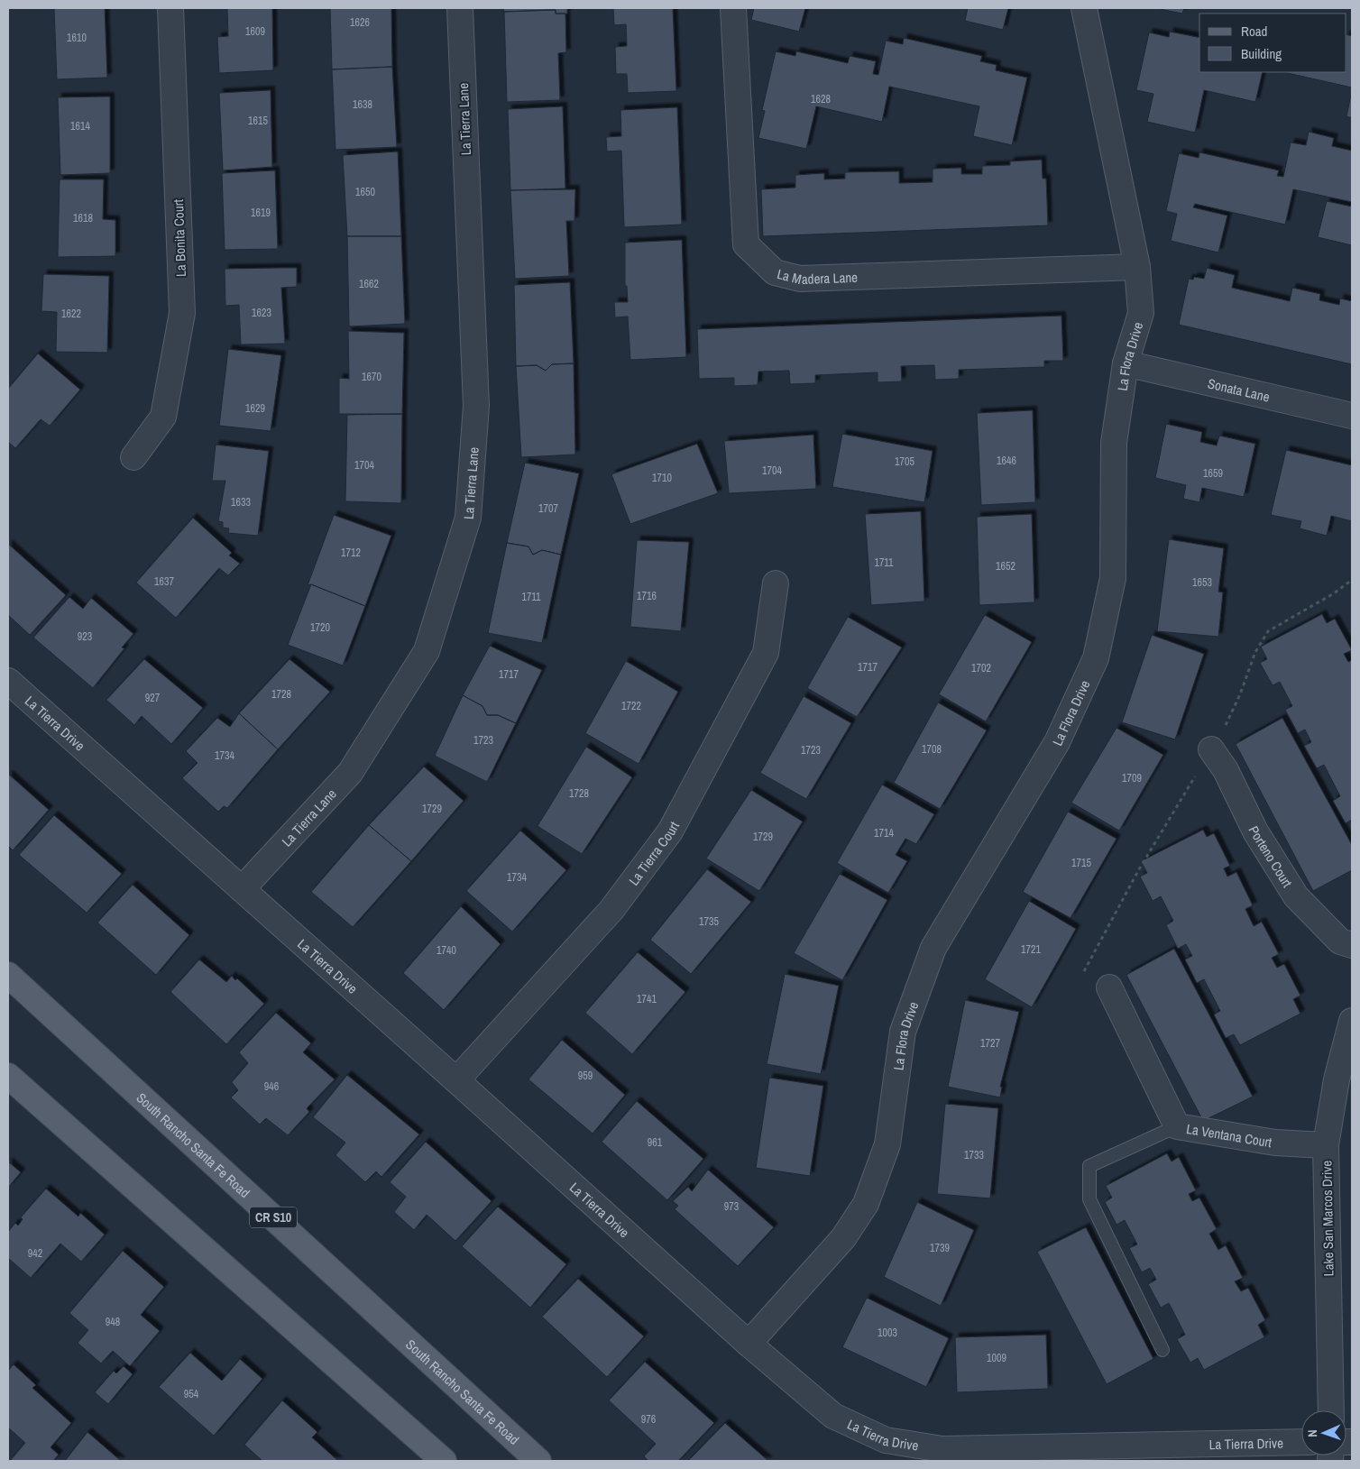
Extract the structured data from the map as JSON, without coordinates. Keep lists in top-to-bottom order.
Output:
{
  "streets": {
    "main road": ["South Rancho Santa Fe Road", "CR S10"],
    "street": [
      "La Tierra Lane",
      "La Bonita Court",
      "La Madera Lane",
      "La Flora Drive",
      "Sonata Lane",
      "La Tierra Drive",
      "La Tierra Court",
      "Porteno Court",
      "La Ventana Court",
      "Lake San Marcos Drive"
    ]
  },
  "crossings": [
    ["La Tierra Lane", "La Tierra Drive"],
    ["La Madera Lane", "La Flora Drive"],
    ["La Flora Drive", "Sonata Lane"],
    ["La Flora Drive", "La Tierra Drive"],
    ["La Tierra Drive", "La Tierra Court"],
    ["La Ventana Court", "Lake San Marcos Drive"]
  ],
  "house_numbers": [
    "1626",
    "1609",
    "1610",
    "1628",
    "1638",
    "1615",
    "1614",
    "1650",
    "1619",
    "1618",
    "1662",
    "1623",
    "1622",
    "1670",
    "1629",
    "1646",
    "1705",
    "1704",
    "1704",
    "1659",
    "1710",
    "1633",
    "1707",
    "1712",
    "1711",
    "1652",
    "1637",
    "1653",
    "1716",
    "1711",
    "1720",
    "923",
    "1717",
    "1702",
    "1717",
    "1728",
    "927",
    "1722",
    "1723",
    "1708",
    "1723",
    "1734",
    "1709",
    "1728",
    "1729",
    "1714",
    "1729",
    "1715",
    "1734",
    "1735",
    "1721",
    "1740",
    "1741",
    "1727",
    "959",
    "946",
    "961",
    "1733",
    "973",
    "1739",
    "942",
    "948",
    "1003",
    "1009",
    "954",
    "976"
  ],
  "legend": ["Road", "Building"],
  "north": "left"
}
